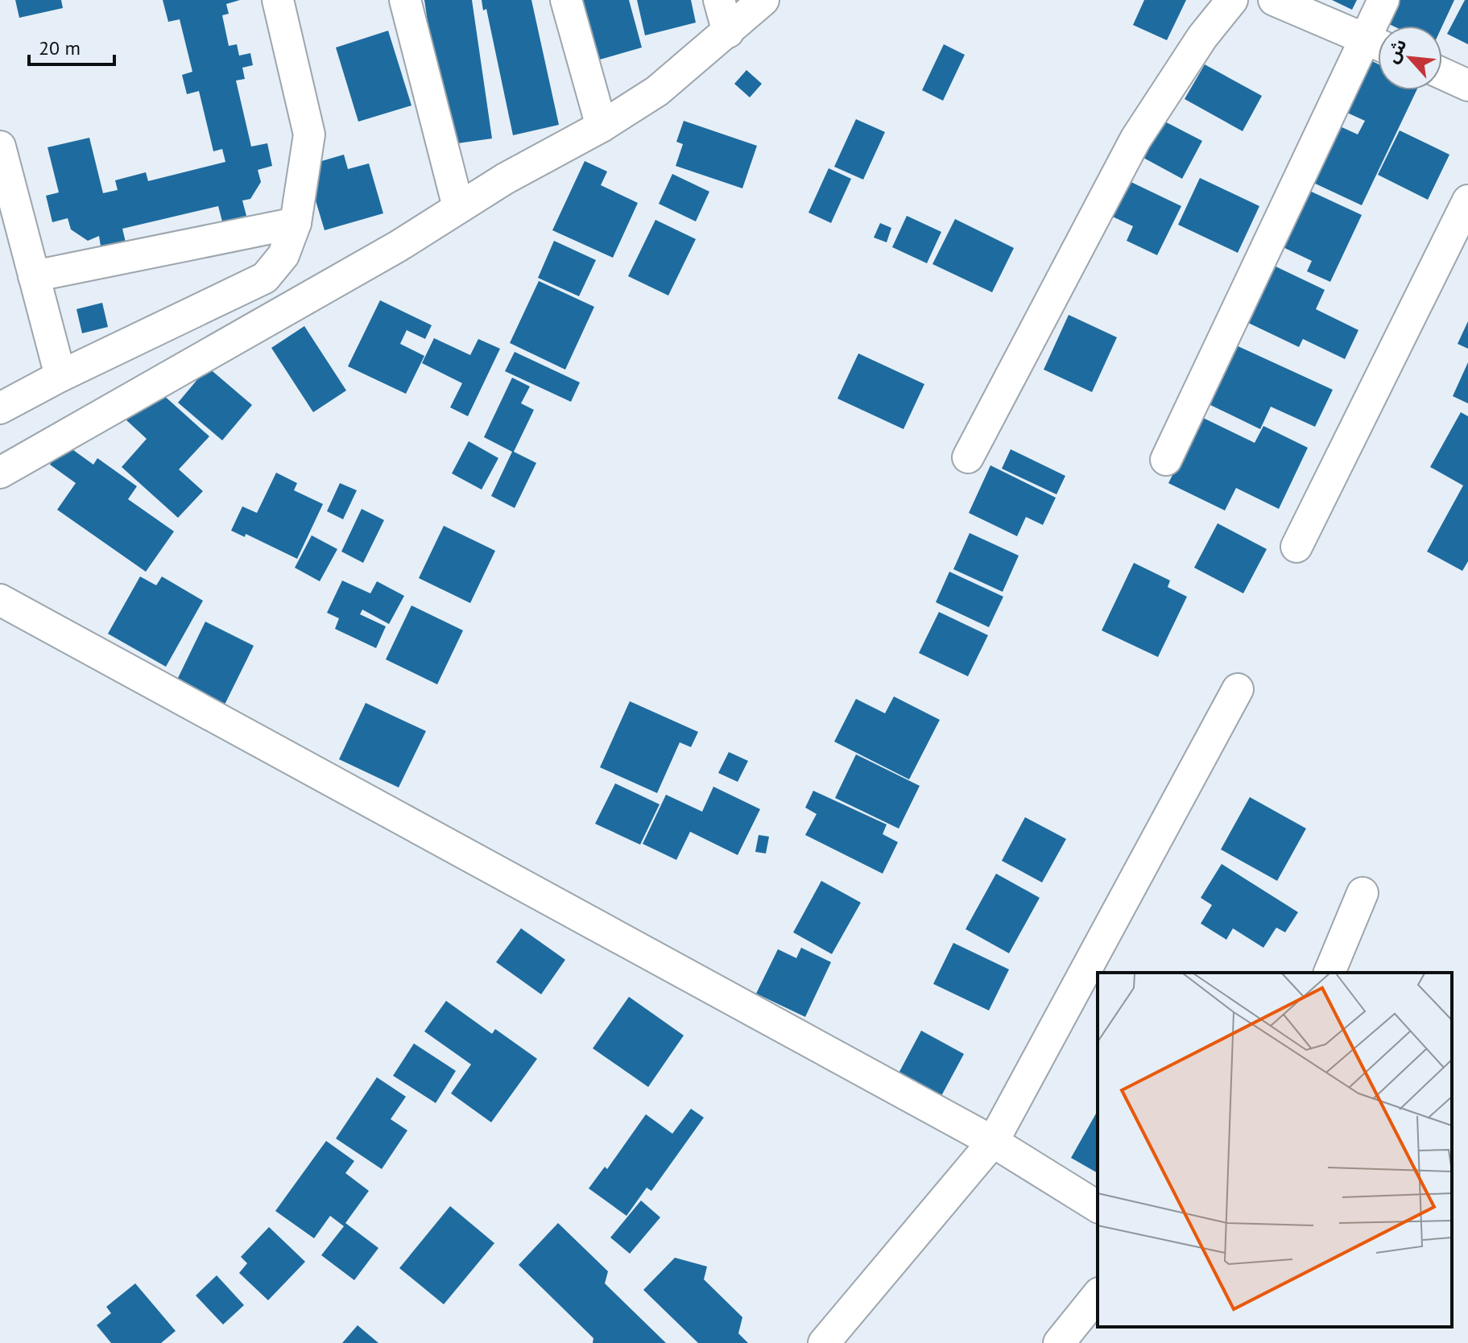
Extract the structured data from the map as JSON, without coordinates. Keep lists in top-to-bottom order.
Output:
{
  "scale_bar": "20 m",
  "north": "top left"
}
